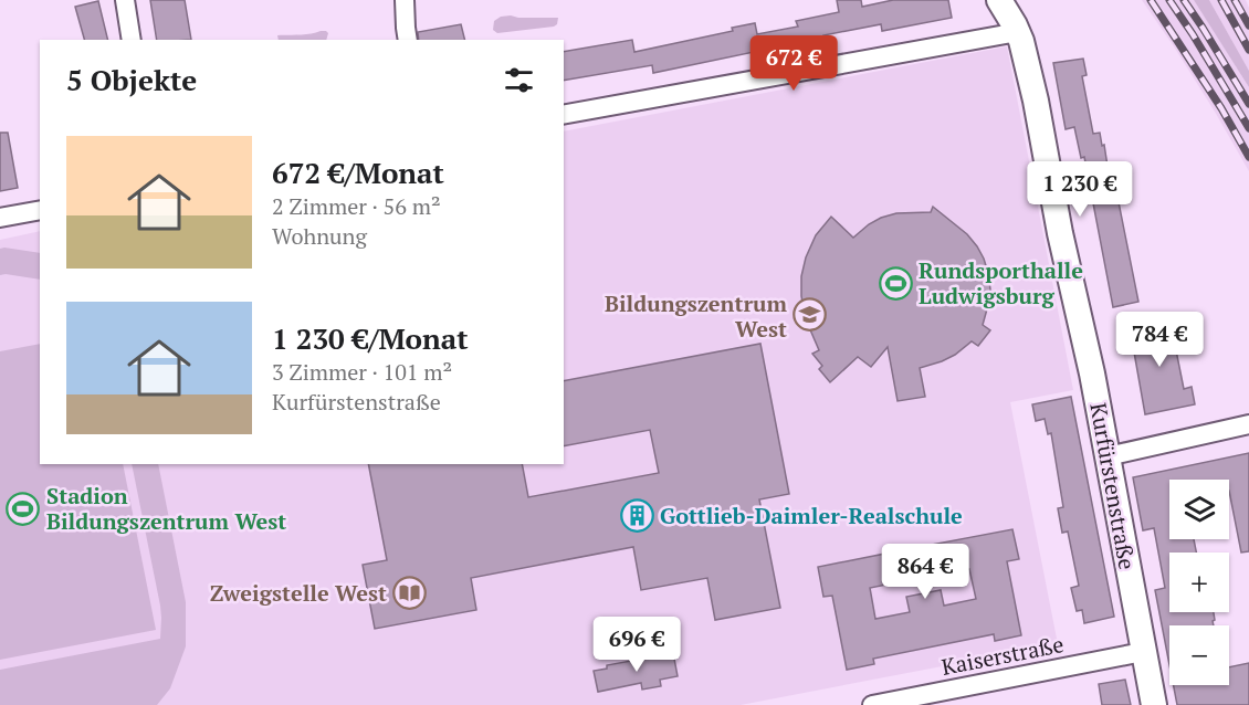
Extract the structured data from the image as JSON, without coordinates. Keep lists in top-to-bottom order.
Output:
{
  "streets": {
    "street": ["Kurfürstenstraße", "Kaiserstraße"]
  },
  "crossings": [
    ["Kurfürstenstraße", "Kaiserstraße"]
  ],
  "places": {
    "sports": ["Rundsporthalle Ludwigsburg", "Stadion Bildungszentrum West"],
    "school or university": ["Bildungszentrum West"],
    "building": ["Gottlieb-Daimler-Realschule"],
    "library": ["Zweigstelle West"]
  },
  "page": {
    "price": [
      "672 €",
      "1 230 €",
      "784 €",
      "864 €",
      "696 €"
    ],
    "heading": "5 Objekte",
    "list": [
      {
        "name": "672 €/Monat",
        "note": "2 Zimmer · 56 m² · Wohnung"
      },
      {
        "name": "1 230 €/Monat",
        "note": "3 Zimmer · 101 m² · Kurfürstenstraße"
      }
    ],
    "map_buttons": ["+", "−"]
  }
}
